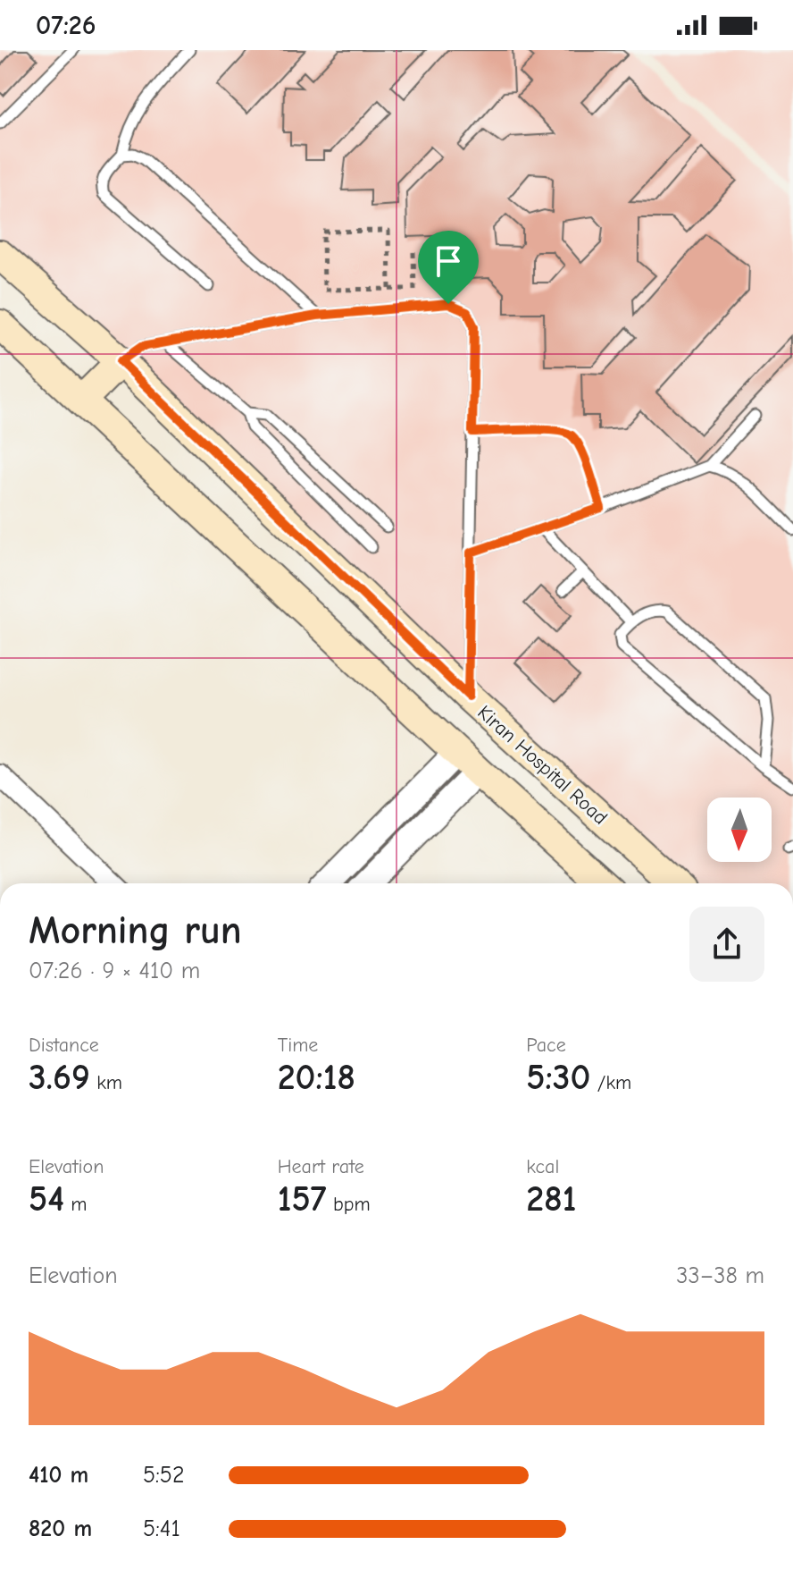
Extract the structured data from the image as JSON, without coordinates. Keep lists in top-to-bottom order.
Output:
{
  "streets": {
    "main road": ["Kiran Hospital Road"]
  },
  "north": "bottom",
  "page": {
    "status": "07:26",
    "heading": ["Morning run", "07:26 · 9 × 410 m"],
    "stats": [
      ["Distance", "3.69 km"],
      ["Time", "20:18"],
      ["Pace", "5:30 /km"],
      ["Elevation", "54 m"],
      ["Heart rate", "157 bpm"],
      ["kcal", "281"]
    ],
    "chart": ["Elevation", "33–38 m"],
    "list": [
      {
        "name": "410 m",
        "note": "5:52"
      },
      {
        "name": "820 m",
        "note": "5:41"
      }
    ]
  }
}
